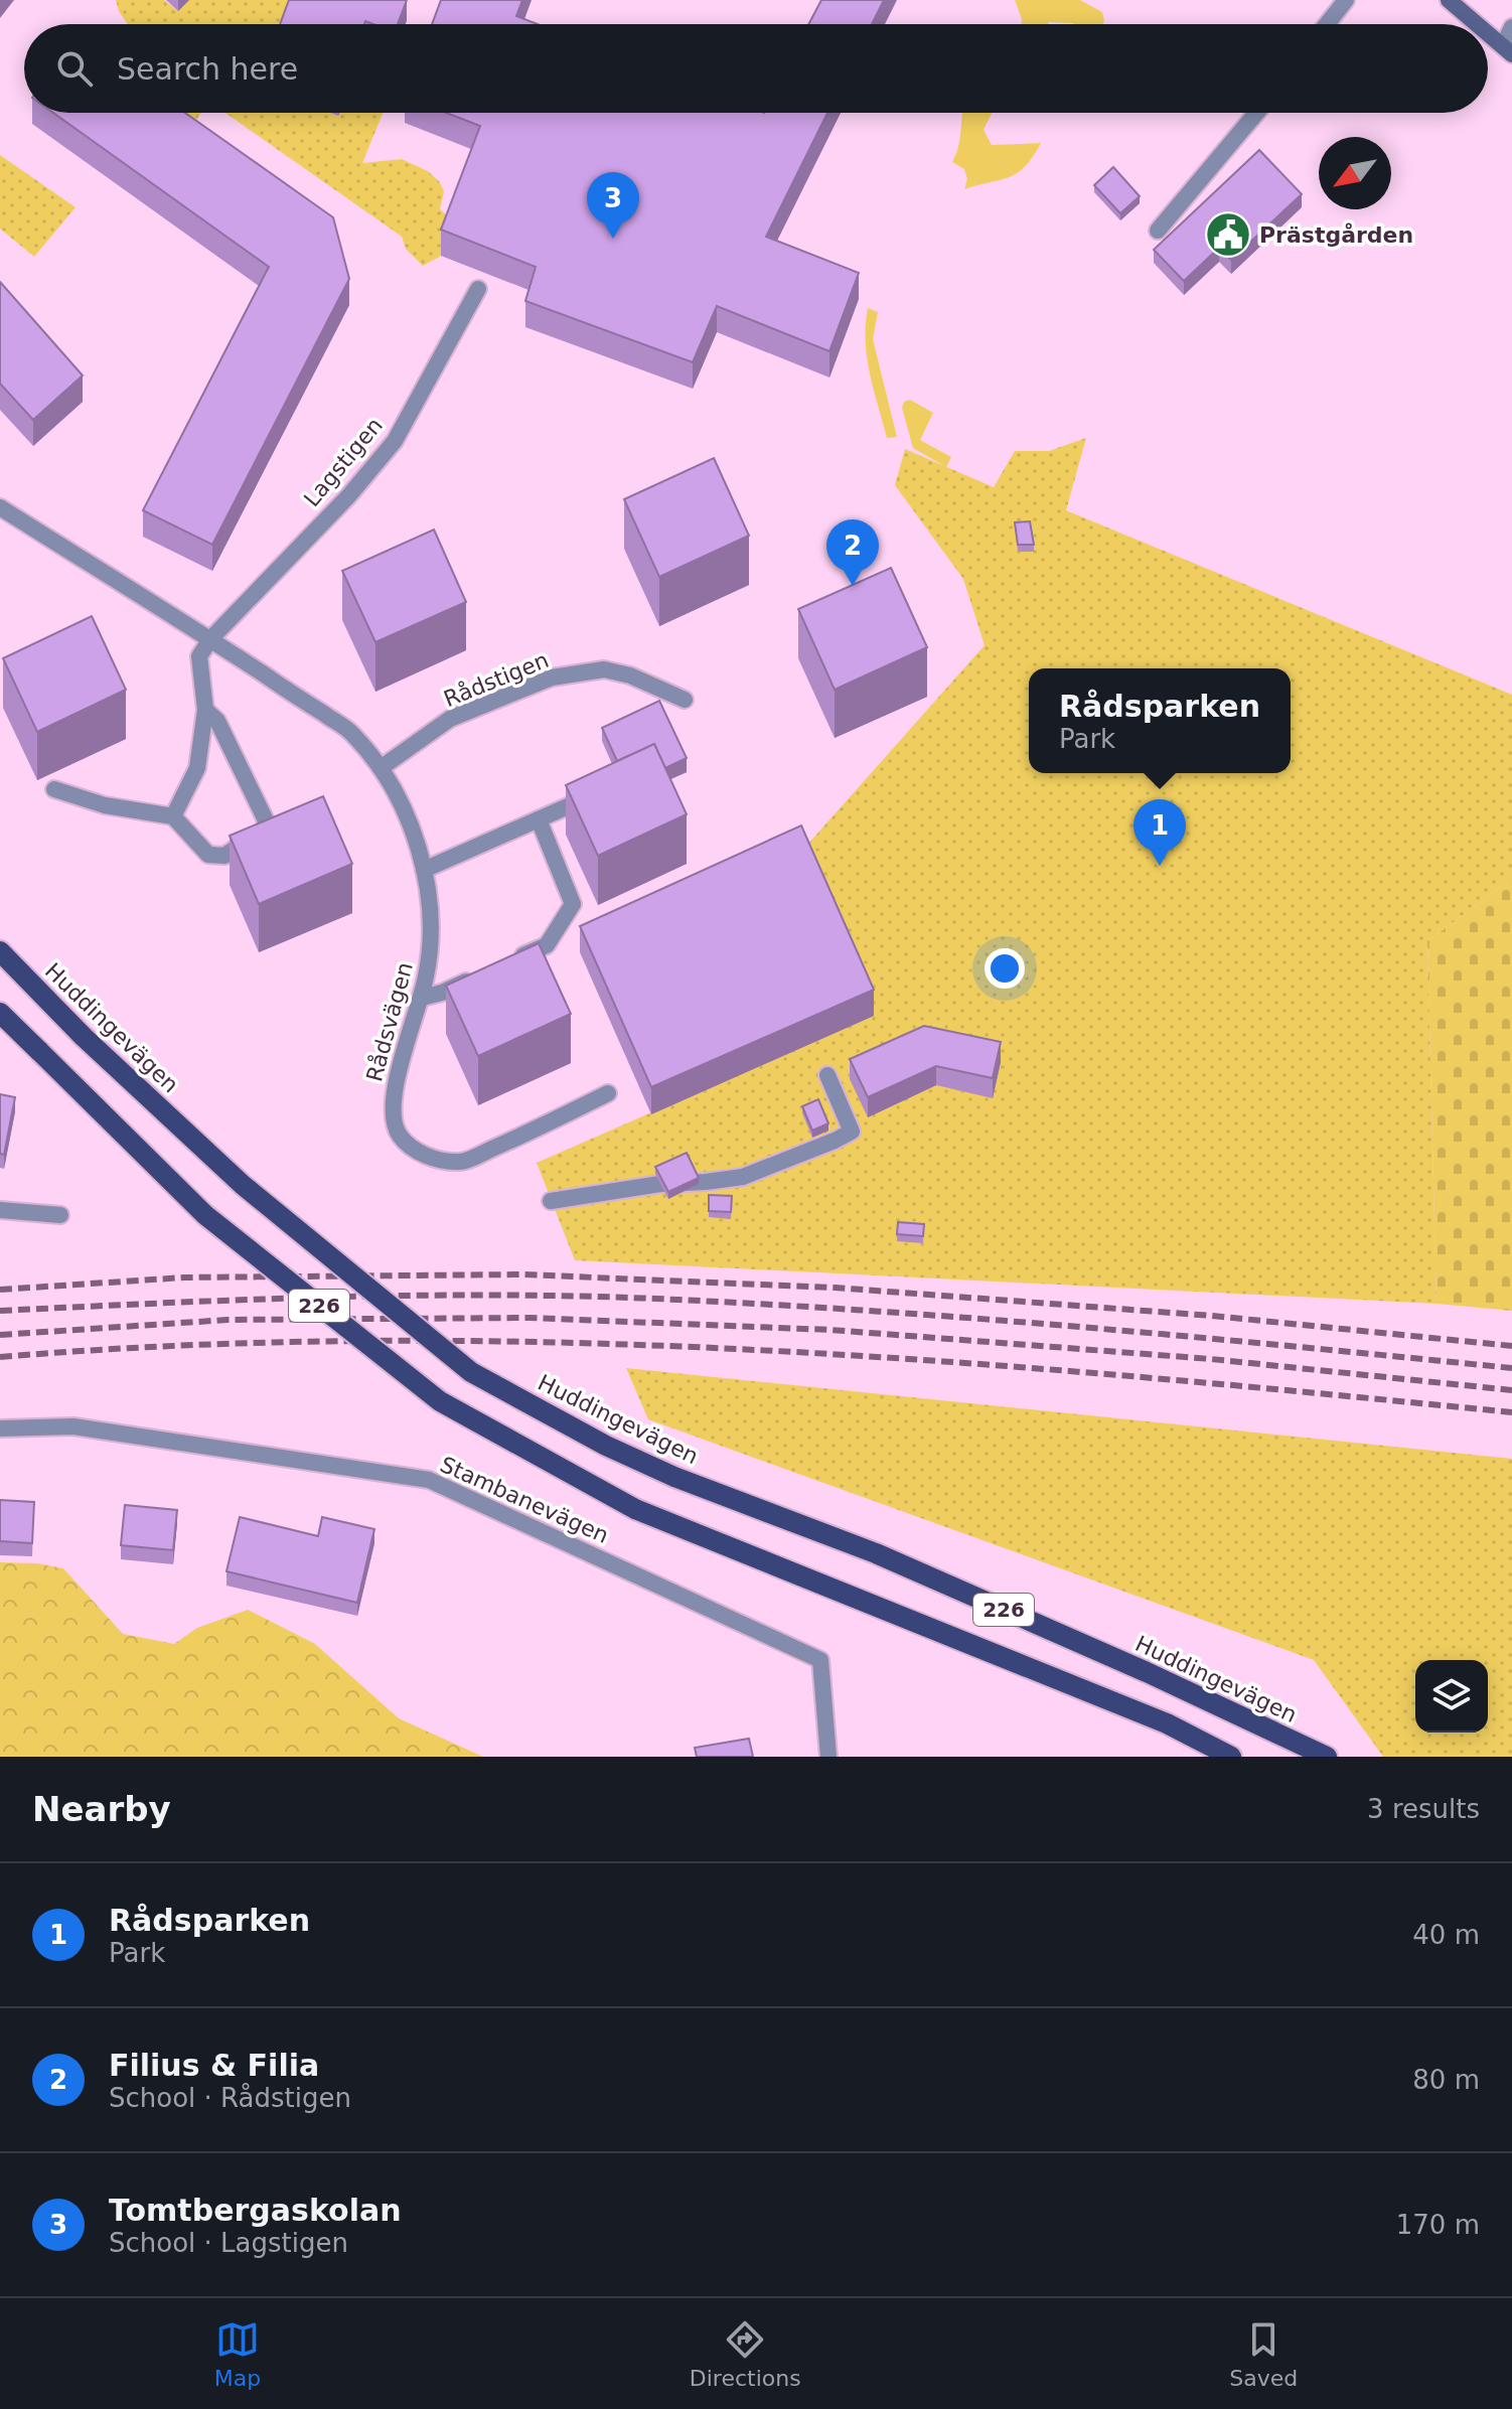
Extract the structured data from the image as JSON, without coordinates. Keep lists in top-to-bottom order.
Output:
{
  "streets": {
    "main road": ["Huddingevägen", "226"],
    "street": [
      "Lagstigen",
      "Rådstigen",
      "Rådsvägen",
      "Stambanevägen"
    ]
  },
  "crossings": [
    ["Lagstigen", "Rådsvägen"],
    ["Rådstigen", "Rådsvägen"]
  ],
  "places": {
    "public building": ["Prästgården"]
  },
  "north": "bottom left",
  "page": {
    "search": "Search here",
    "pins": ["3", "2", "1"],
    "popup": ["Rådsparken", "Park"],
    "heading": ["Nearby", "3 results"],
    "list": [
      {
        "mark": "1",
        "name": "Rådsparken",
        "note": "Park",
        "value": "40 m"
      },
      {
        "mark": "2",
        "name": "Filius & Filia",
        "note": "School · Rådstigen",
        "value": "80 m"
      },
      {
        "mark": "3",
        "name": "Tomtbergaskolan",
        "note": "School · Lagstigen",
        "value": "170 m"
      }
    ],
    "nav": ["Map", "Directions", "Saved"]
  }
}
